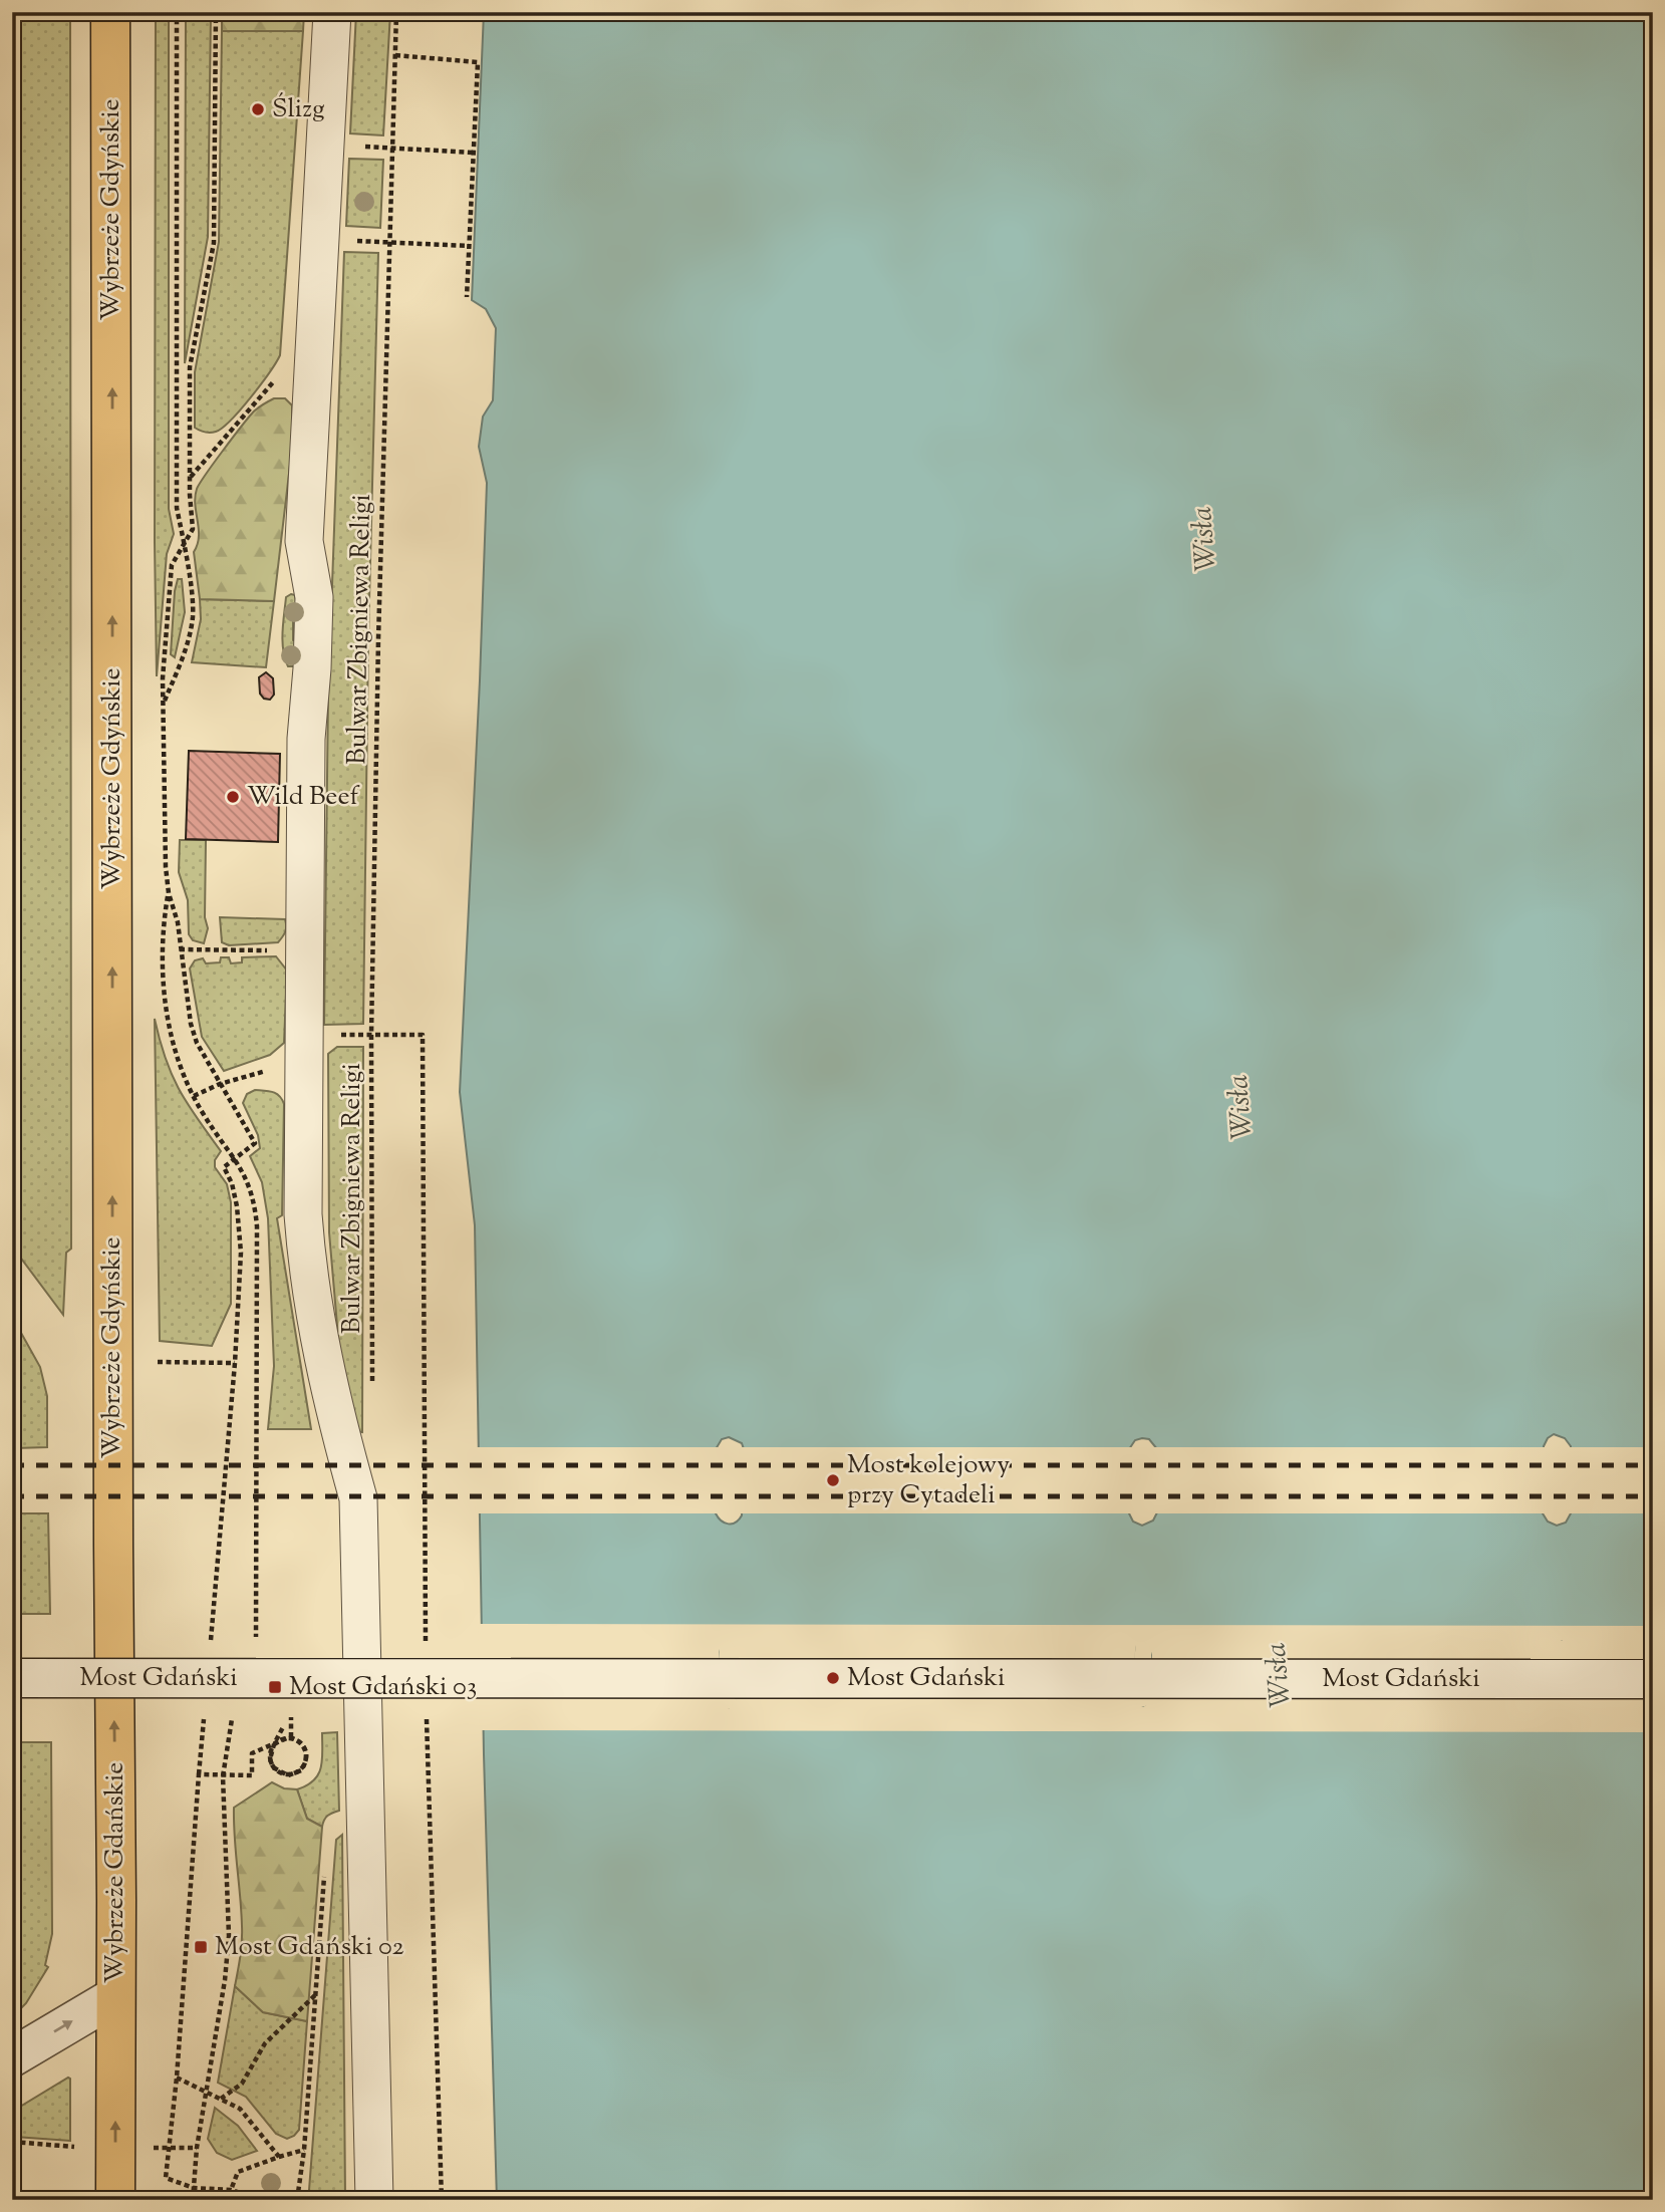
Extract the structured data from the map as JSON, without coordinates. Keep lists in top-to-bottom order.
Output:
{
  "streets": {
    "main road": ["Wybrzeże Gdyńskie", "Most Gdański", "Wybrzeże Gdańskie"],
    "path": ["Bulwar Zbigniewa Religi"]
  },
  "crossings": [
    ["Wybrzeże Gdyńskie", "Wybrzeże Gdańskie"]
  ],
  "one_way": ["Wybrzeże Gdyńskie", "Wybrzeże Gdańskie"],
  "water": ["Wisła"],
  "places": {
    "other": [
      "Ślizg",
      "Wild Beef",
      "Most kolejowy przy Cytadeli",
      "Most Gdański"
    ],
    "transit": ["Most Gdański 03", "Most Gdański 02"]
  }
}
